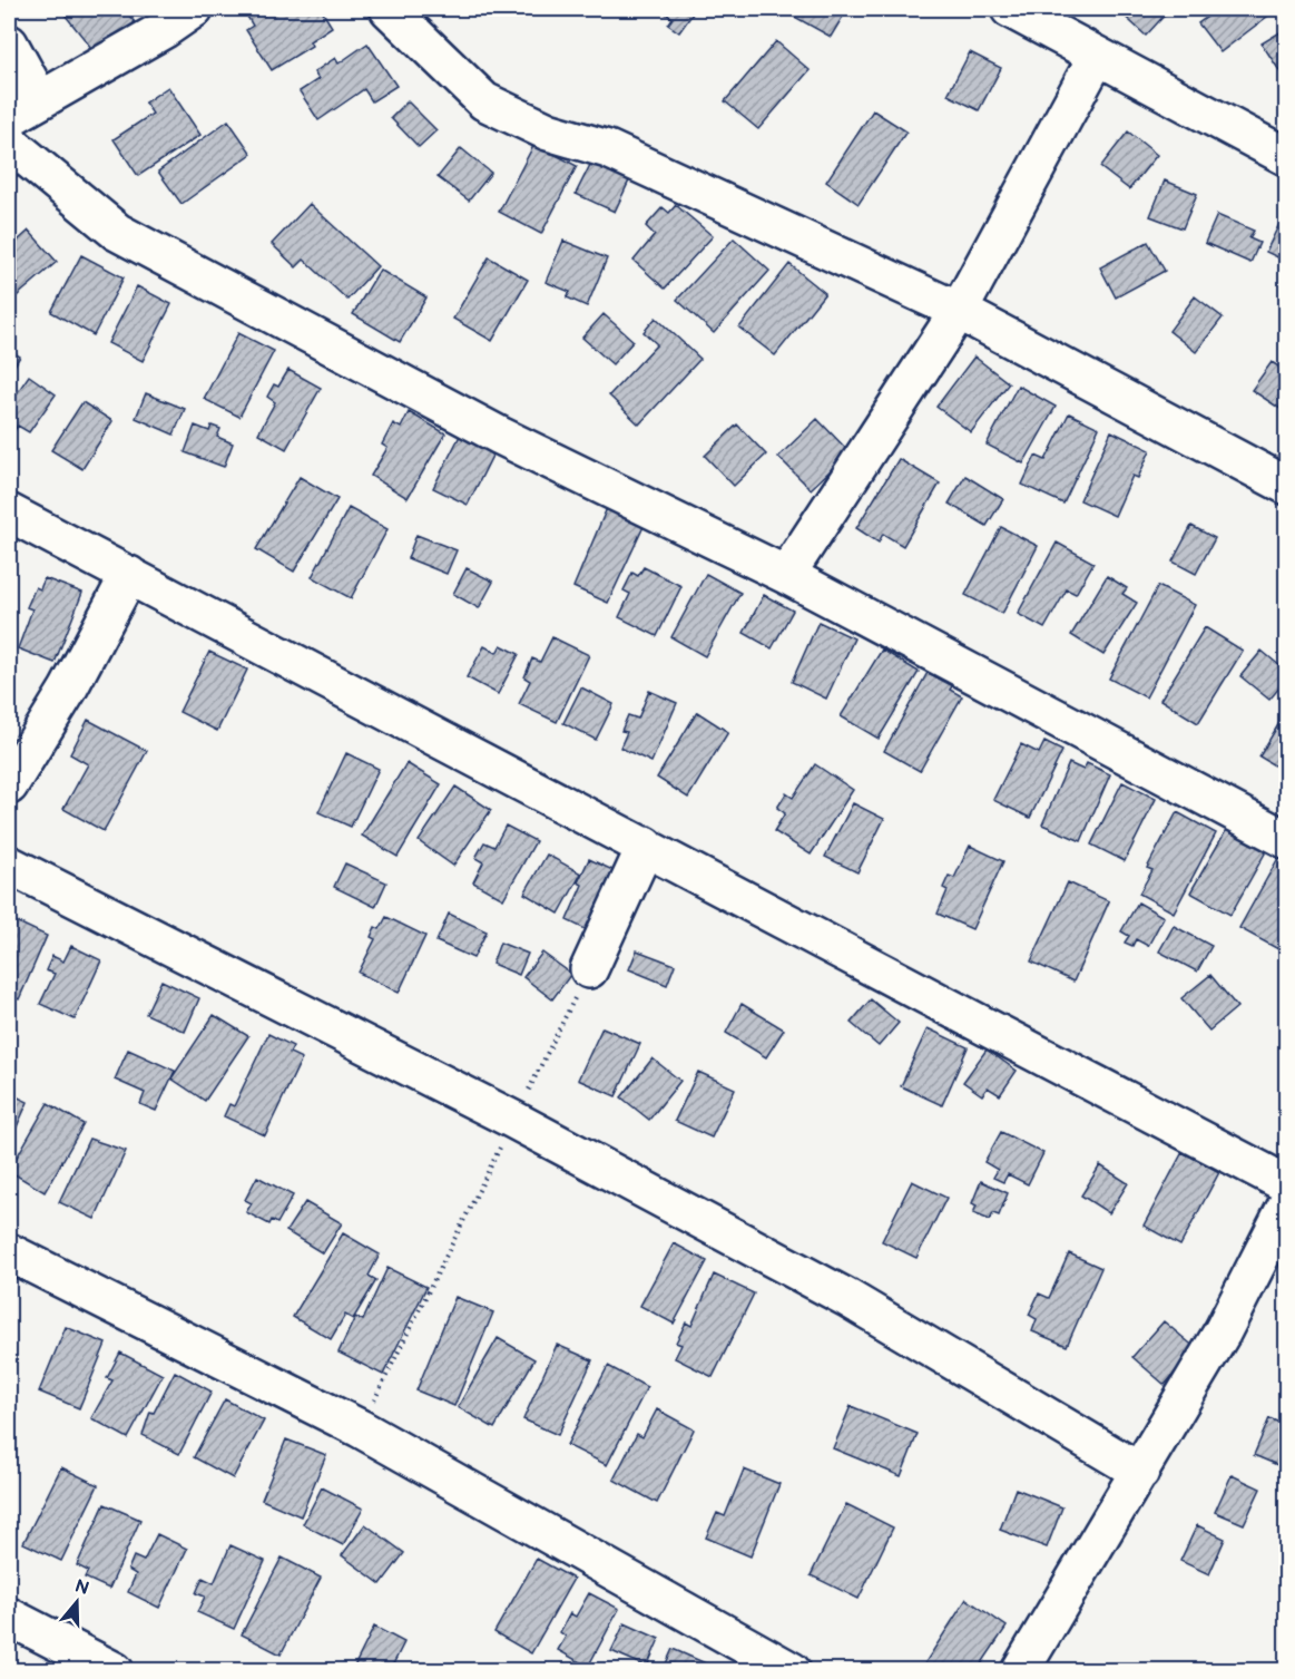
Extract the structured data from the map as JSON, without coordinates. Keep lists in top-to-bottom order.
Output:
{
  "north": "top"
}
